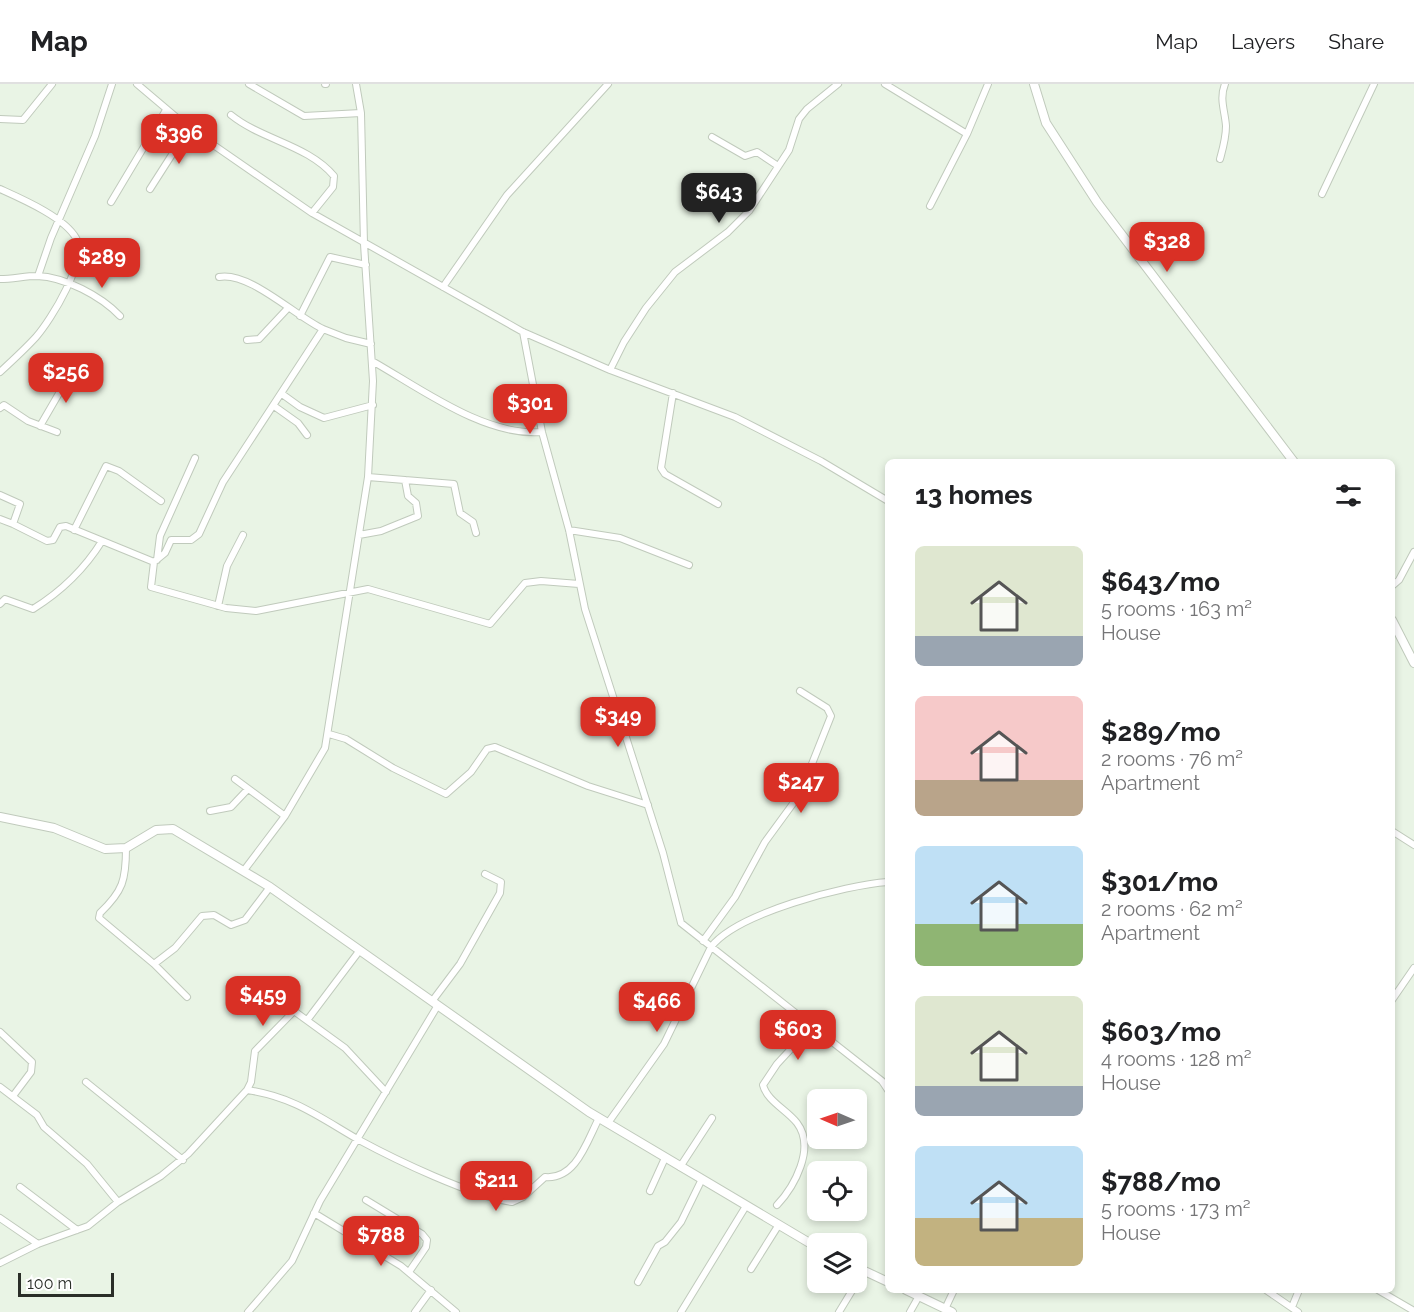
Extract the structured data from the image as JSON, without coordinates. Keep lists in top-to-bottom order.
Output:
{
  "scale_bar": "100 m",
  "north": "left",
  "page": {
    "header": "Map",
    "nav": ["Map", "Layers", "Share"],
    "price": [
      "$396",
      "$643",
      "$328",
      "$289",
      "$256",
      "$301",
      "$349",
      "$247",
      "$459",
      "$466",
      "$603",
      "$211",
      "$788"
    ],
    "heading": "13 homes",
    "list": [
      {
        "name": "$643/mo",
        "note": "5 rooms · 163 m² · House"
      },
      {
        "name": "$289/mo",
        "note": "2 rooms · 76 m² · Apartment"
      },
      {
        "name": "$301/mo",
        "note": "2 rooms · 62 m² · Apartment"
      },
      {
        "name": "$603/mo",
        "note": "4 rooms · 128 m² · House"
      },
      {
        "name": "$788/mo",
        "note": "5 rooms · 173 m² · House"
      }
    ],
    "scale": "100 m"
  }
}
